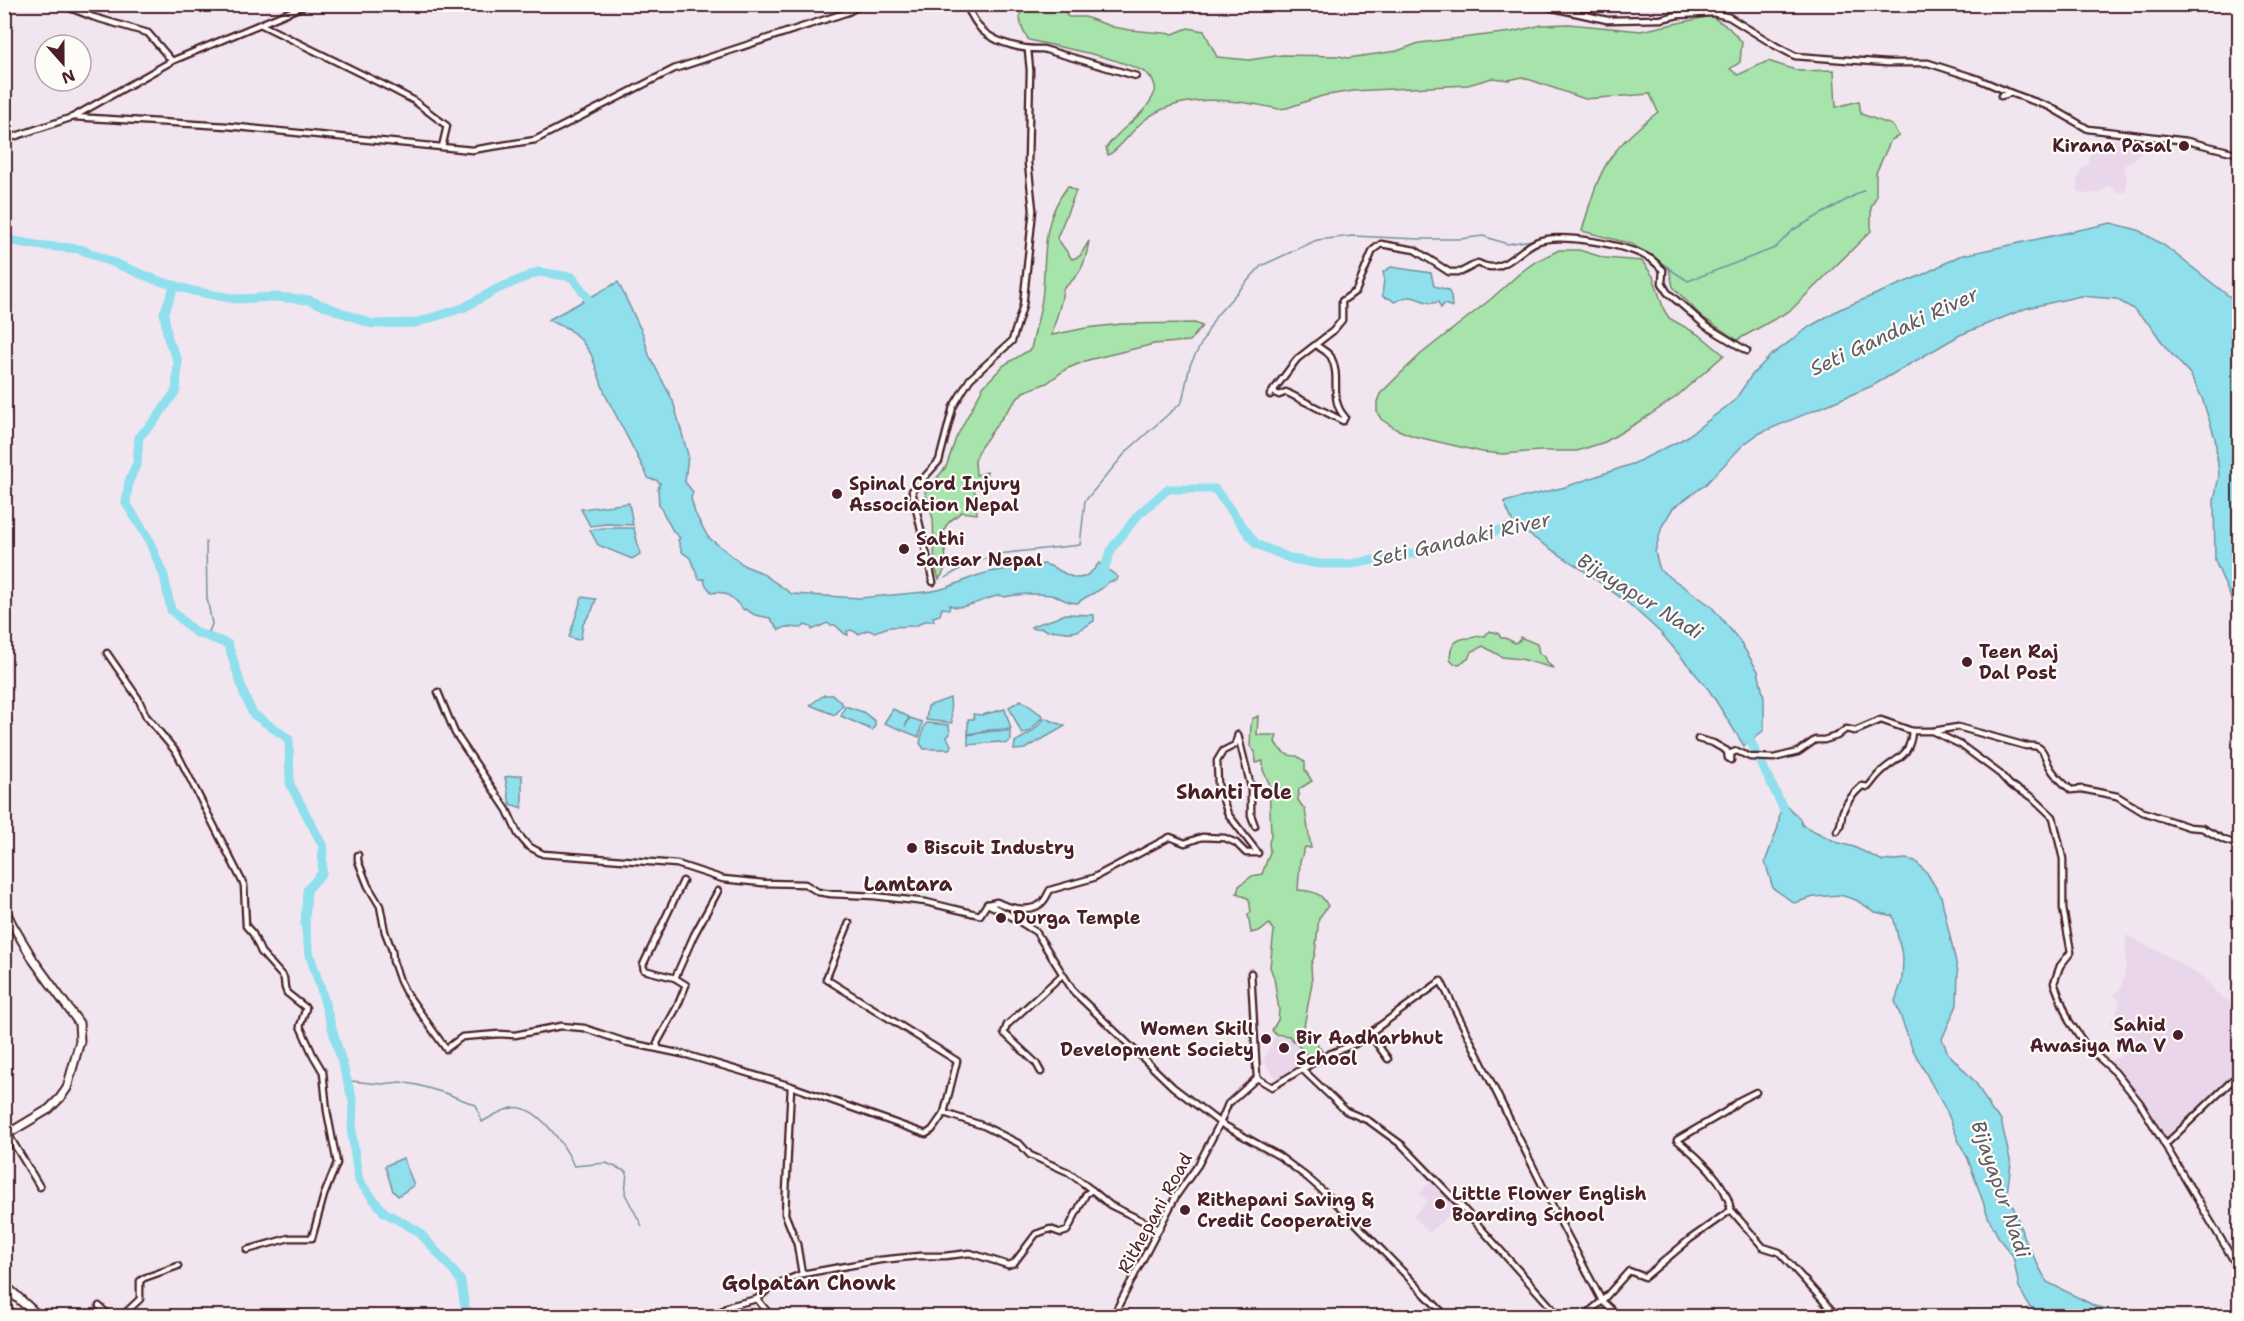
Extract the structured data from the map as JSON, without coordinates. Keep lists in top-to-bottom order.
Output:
{
  "streets": {
    "street": ["Rithepani Road"]
  },
  "districts": ["Shanti Tole", "Lamtara", "Golpatan Chowk"],
  "water": ["Seti Gandaki River", "Bijayapur Nadi"],
  "places": [
    "Kirana Pasal",
    "Spinal Cord Injury Association Nepal",
    "Sathi Sansar Nepal",
    "Teen Raj Dal Post",
    "Biscuit Industry",
    "Durga Temple",
    "Sahid Awasiya Ma V",
    "Women Skill Development Society",
    "Bir Aadharbhut School",
    "Little Flower English Boarding School",
    "Rithepani Saving & Credit Cooperative"
  ],
  "north": "bottom"
}
